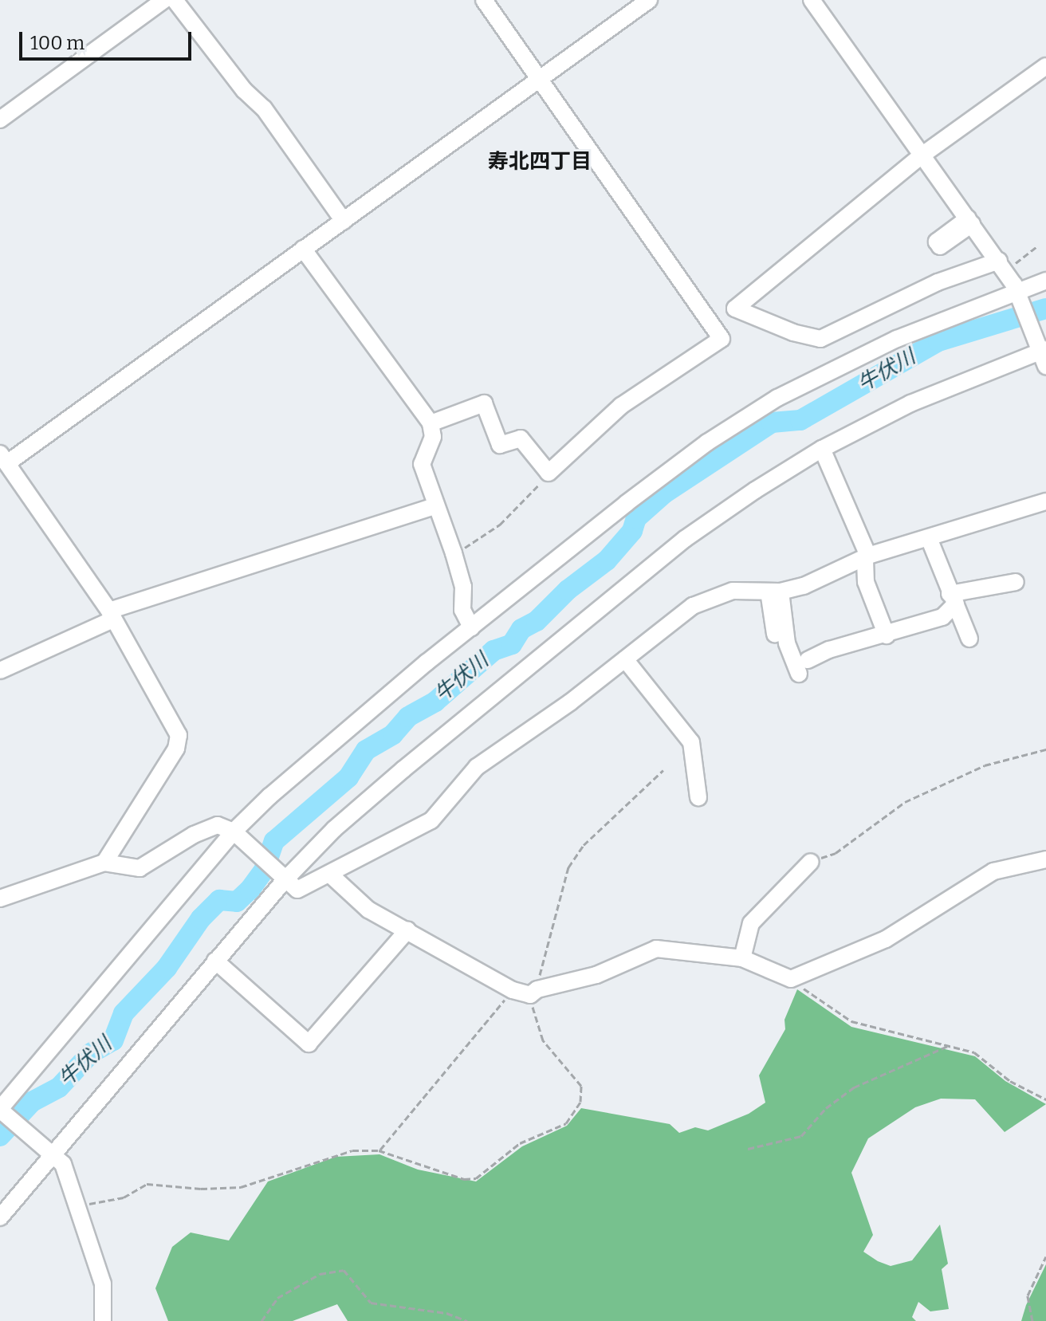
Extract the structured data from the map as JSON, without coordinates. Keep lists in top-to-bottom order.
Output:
{
  "districts": ["寿北四丁目"],
  "water": ["牛伏川"],
  "scale_bar": "100 m"
}
